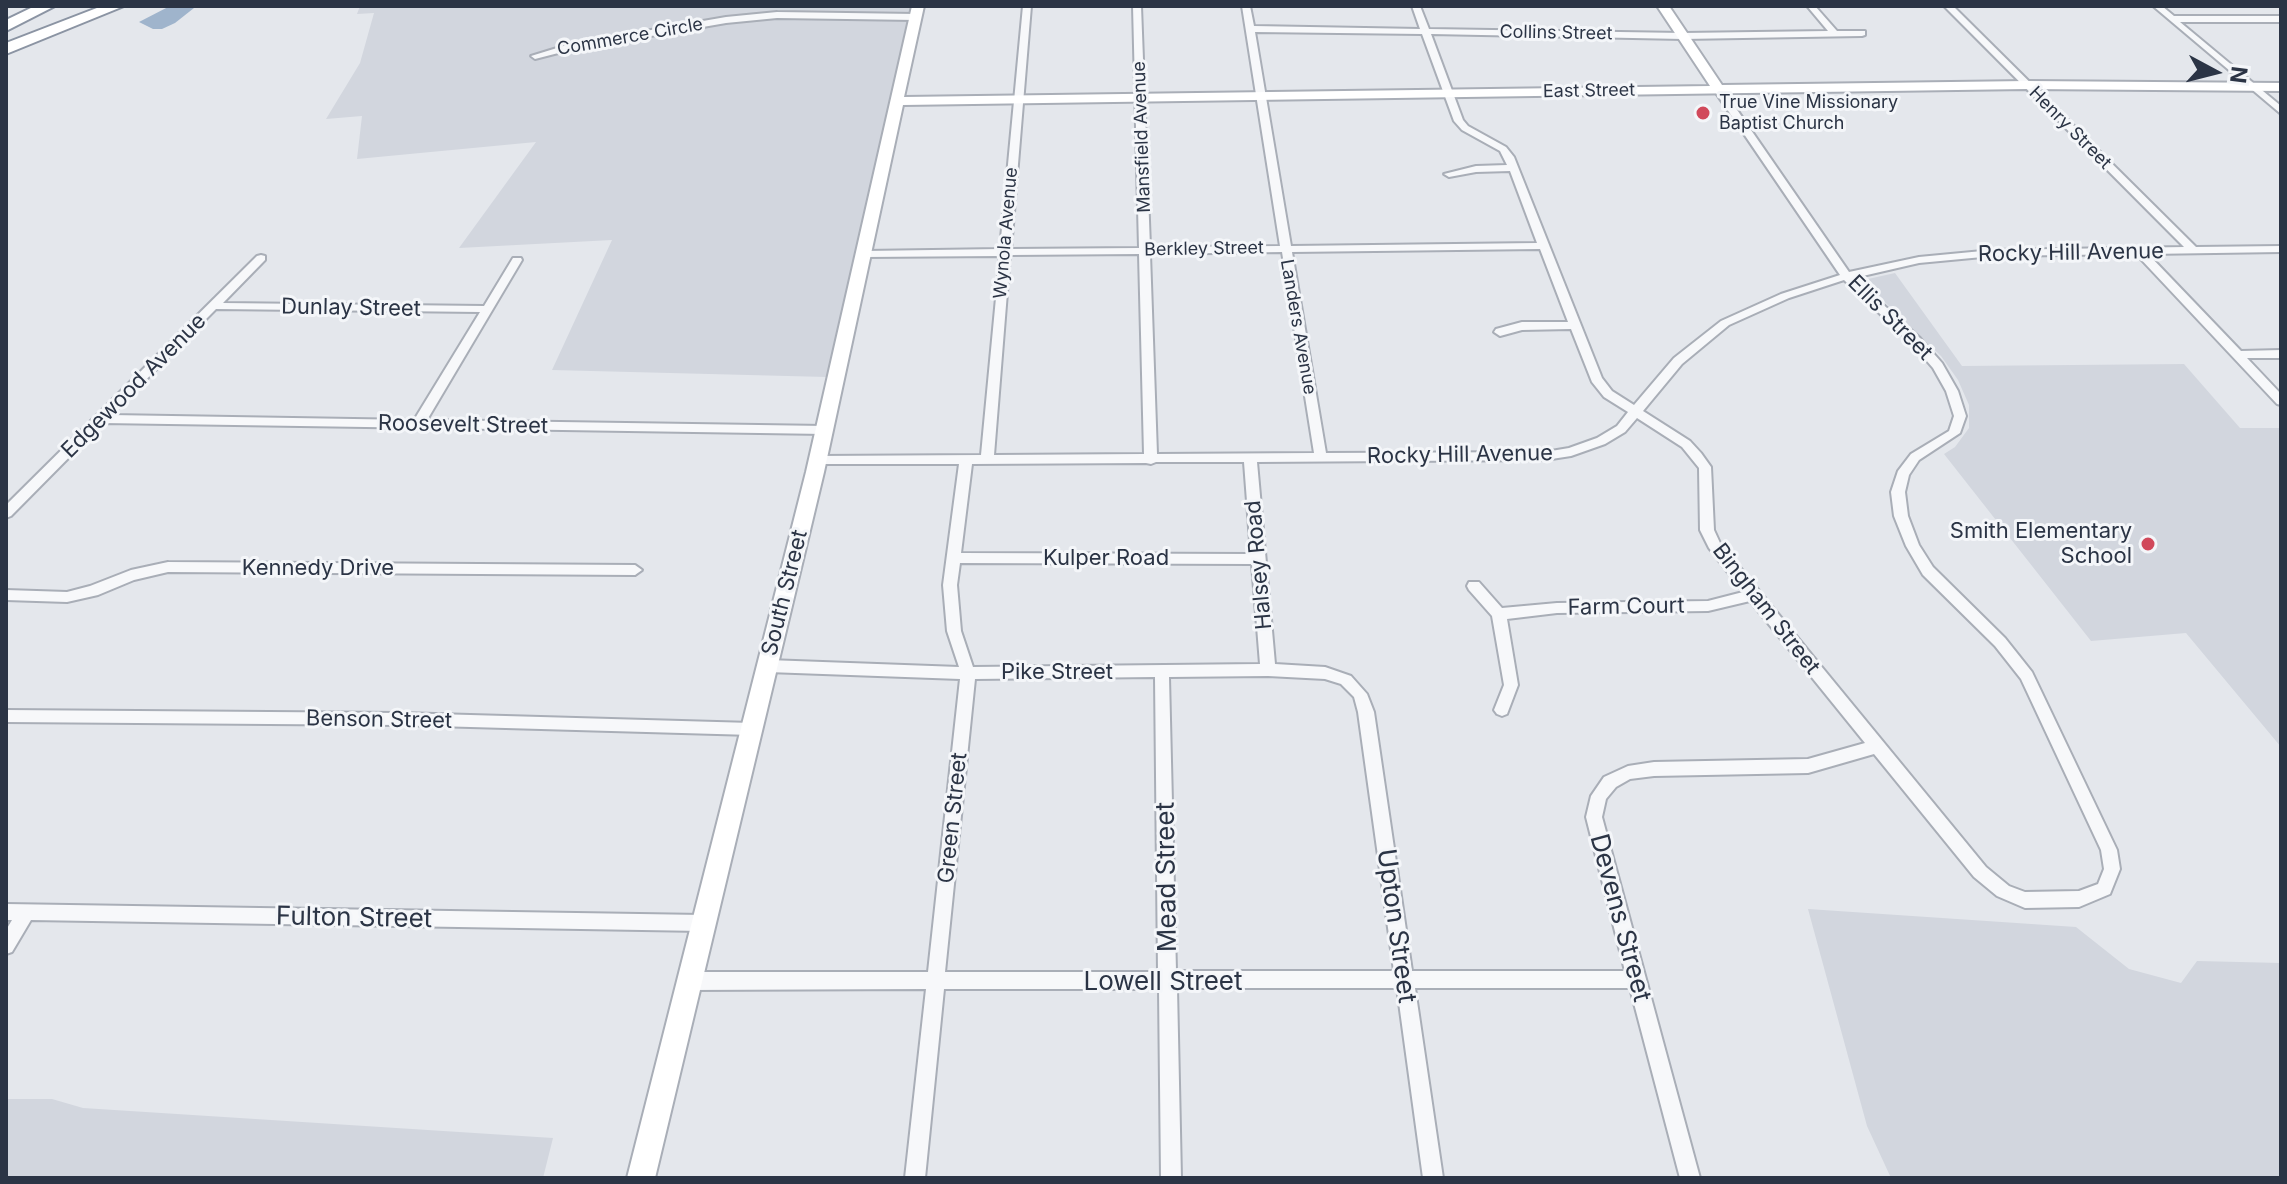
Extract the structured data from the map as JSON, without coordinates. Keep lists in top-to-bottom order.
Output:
{
  "streets": {
    "main road": ["East Street", "Ellis Street", "South Street"],
    "street": [
      "Collins Street",
      "Commerce Circle",
      "Henry Street",
      "Mansfield Avenue",
      "Wynola Avenue",
      "Berkley Street",
      "Rocky Hill Avenue",
      "Dunlay Street",
      "Landers Avenue",
      "Edgewood Avenue",
      "Roosevelt Street",
      "Kulper Road",
      "Halsey Road",
      "Kennedy Drive",
      "Farm Court",
      "Bingham Street",
      "Pike Street",
      "Benson Street",
      "Green Street",
      "Mead Street",
      "Fulton Street",
      "Devens Street",
      "Upton Street",
      "Lowell Street"
    ]
  },
  "crossings": [
    ["Collins Street", "Ellis Street"],
    ["Collins Street", "Landers Avenue"],
    ["Collins Street", "Bingham Street"],
    ["Commerce Circle", "South Street"],
    ["East Street", "Henry Street"],
    ["East Street", "Mansfield Avenue"],
    ["East Street", "Wynola Avenue"],
    ["East Street", "Ellis Street"],
    ["East Street", "Landers Avenue"],
    ["East Street", "South Street"],
    ["East Street", "Bingham Street"],
    ["Henry Street", "Rocky Hill Avenue"],
    ["Mansfield Avenue", "Berkley Street"],
    ["Mansfield Avenue", "Rocky Hill Avenue"],
    ["Wynola Avenue", "Berkley Street"],
    ["Wynola Avenue", "Rocky Hill Avenue"],
    ["Berkley Street", "Landers Avenue"],
    ["Berkley Street", "South Street"],
    ["Berkley Street", "Bingham Street"],
    ["Rocky Hill Avenue", "Ellis Street"],
    ["Rocky Hill Avenue", "Landers Avenue"],
    ["Rocky Hill Avenue", "Halsey Road"],
    ["Rocky Hill Avenue", "South Street"],
    ["Rocky Hill Avenue", "Bingham Street"],
    ["Rocky Hill Avenue", "Green Street"],
    ["Dunlay Street", "Edgewood Avenue"],
    ["Ellis Street", "Bingham Street"],
    ["Edgewood Avenue", "Roosevelt Street"],
    ["Roosevelt Street", "South Street"],
    ["Kulper Road", "Halsey Road"],
    ["Kulper Road", "Green Street"],
    ["Halsey Road", "Pike Street"],
    ["South Street", "Pike Street"],
    ["South Street", "Benson Street"],
    ["South Street", "Fulton Street"],
    ["South Street", "Lowell Street"],
    ["Farm Court", "Bingham Street"],
    ["Bingham Street", "Devens Street"],
    ["Pike Street", "Green Street"],
    ["Pike Street", "Mead Street"],
    ["Pike Street", "Upton Street"],
    ["Green Street", "Lowell Street"],
    ["Mead Street", "Lowell Street"],
    ["Devens Street", "Lowell Street"],
    ["Upton Street", "Lowell Street"]
  ],
  "places": ["True Vine Missionary Baptist Church", "Smith Elementary School"],
  "north": "right"
}
